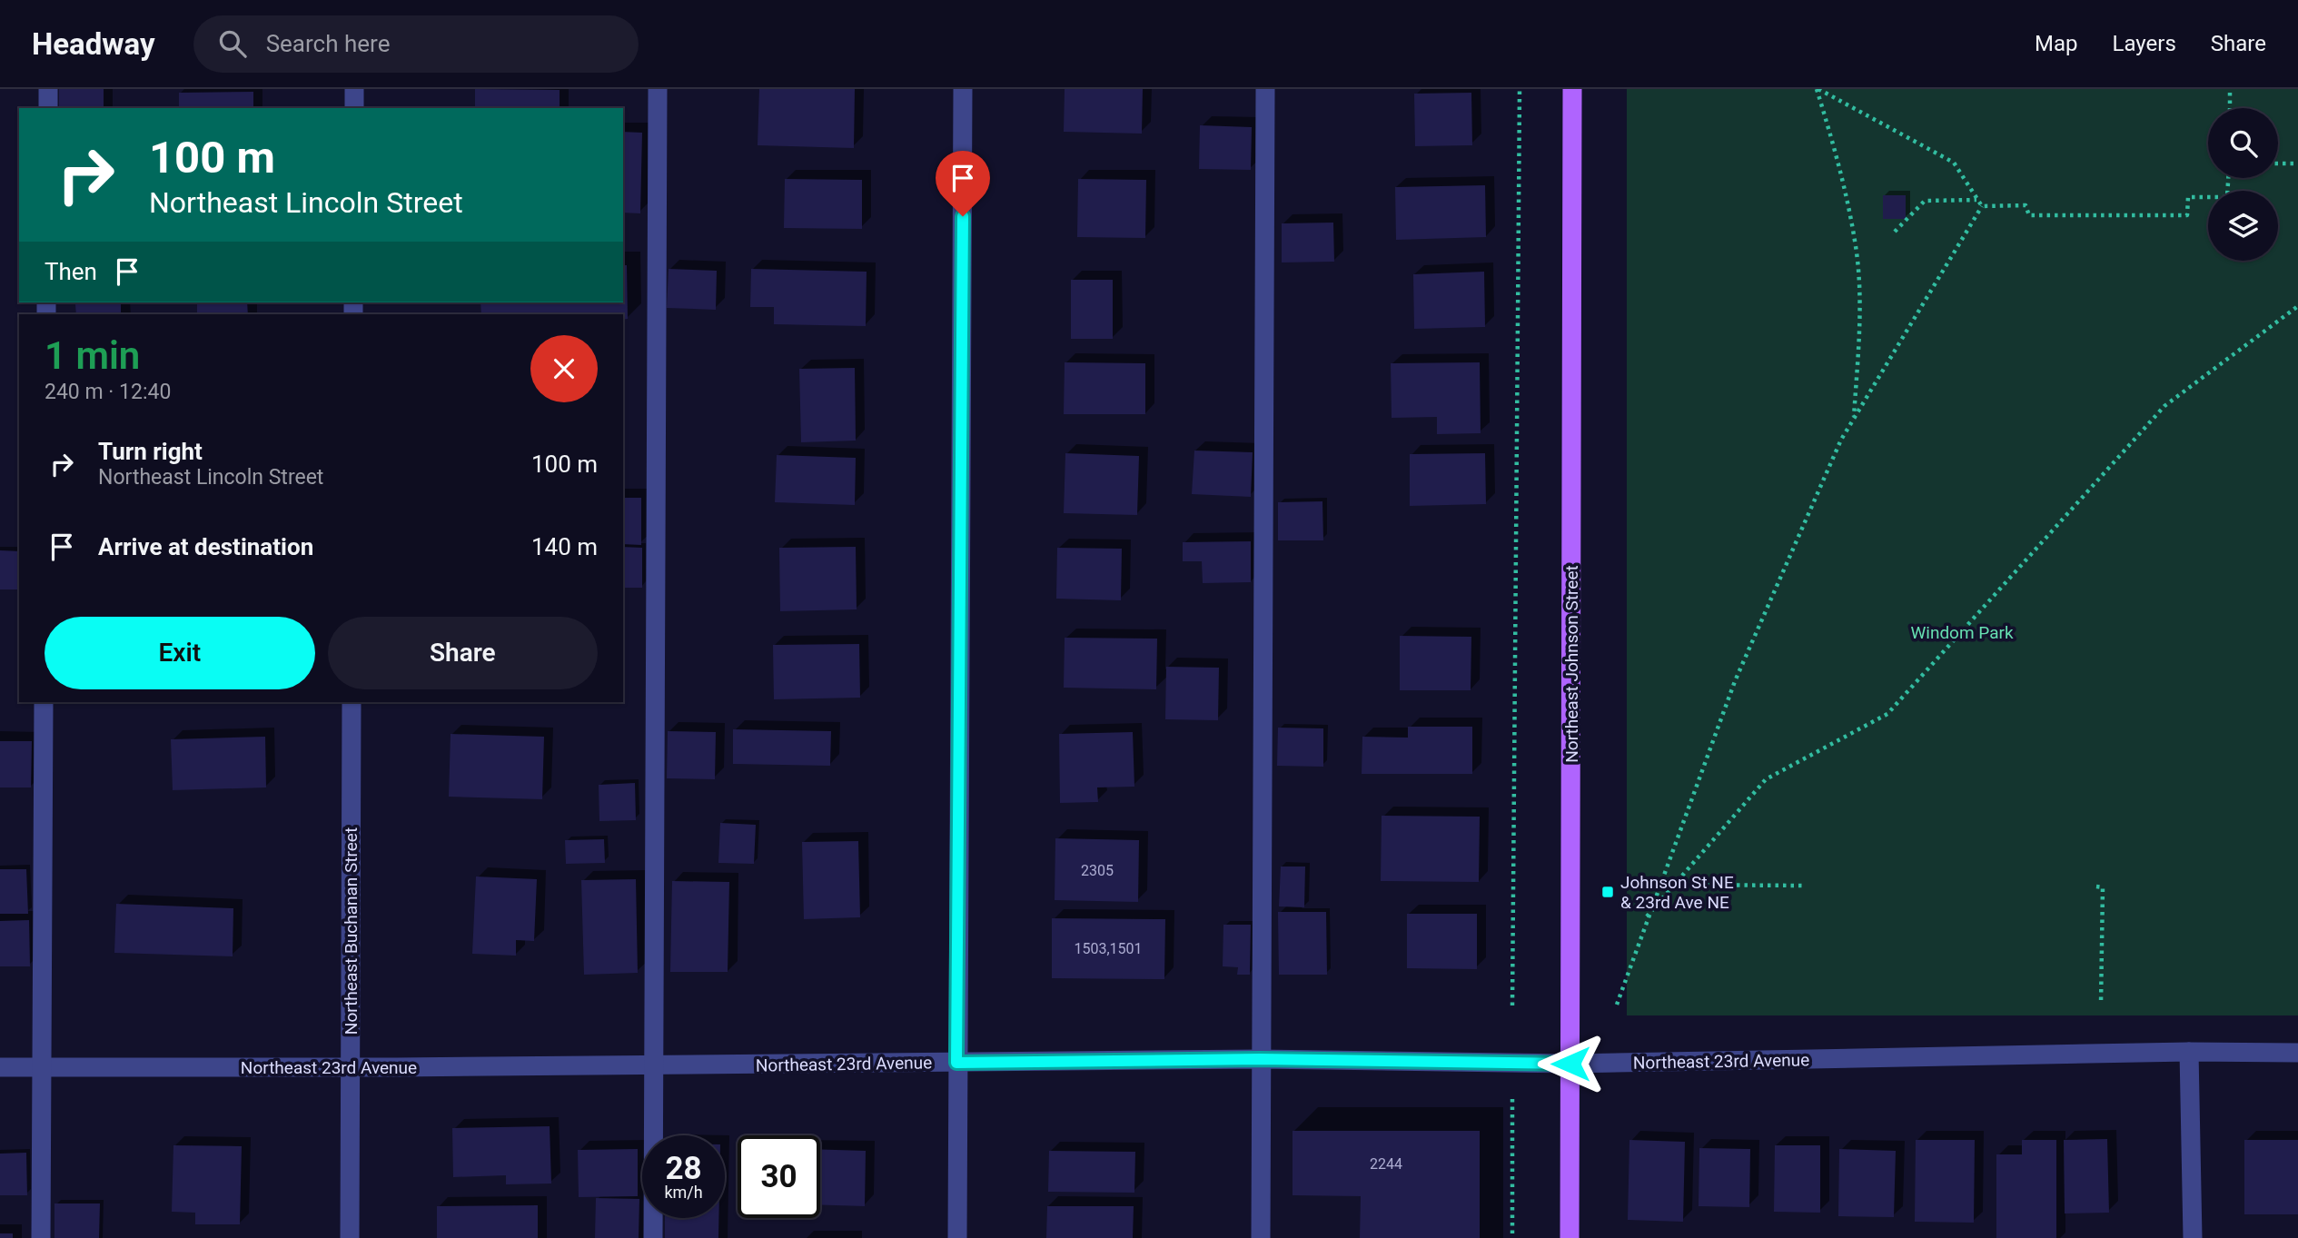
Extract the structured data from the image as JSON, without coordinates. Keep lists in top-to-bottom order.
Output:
{
  "streets": {
    "main road": ["Northeast Johnson Street"],
    "street": ["Northeast Buchanan Street", "Northeast 23rd Avenue"]
  },
  "crossings": [
    ["Northeast Johnson Street", "Northeast 23rd Avenue"],
    ["Northeast Buchanan Street", "Northeast 23rd Avenue"]
  ],
  "parks": ["Windom Park"],
  "places": {
    "transit": ["Johnson St NE & 23rd Ave NE"]
  },
  "house_numbers": ["2305", "1503,1501", "2244"],
  "page": {
    "header": "Headway",
    "search": "Search here",
    "nav": ["Map", "Layers", "Share"],
    "turn": ["100 m", "Northeast Lincoln Street"],
    "then": "Then",
    "heading": ["1 min", "240 m · 12:40"],
    "list": [
      {
        "name": "Turn right",
        "note": "Northeast Lincoln Street",
        "value": "100 m"
      },
      {
        "name": "Arrive at destination",
        "value": "140 m"
      }
    ],
    "buttons": ["Exit", "Share"],
    "speed": "28 km/h",
    "limit": "30"
  }
}
